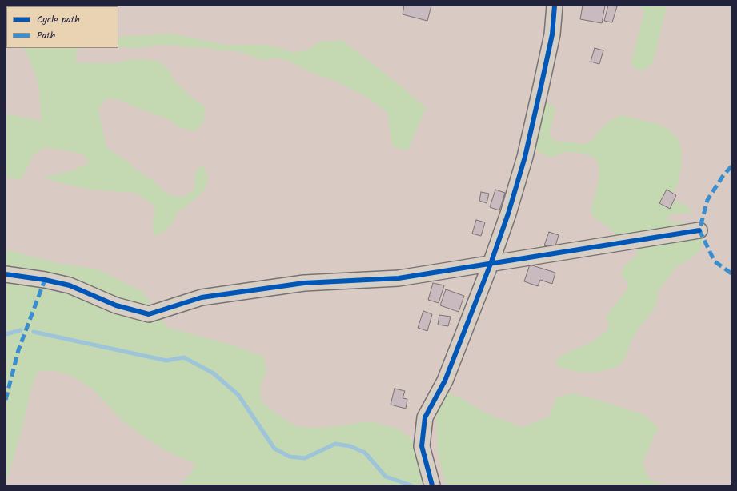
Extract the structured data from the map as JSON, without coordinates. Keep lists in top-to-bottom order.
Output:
{
  "legend": ["Cycle path", "Path"]
}
